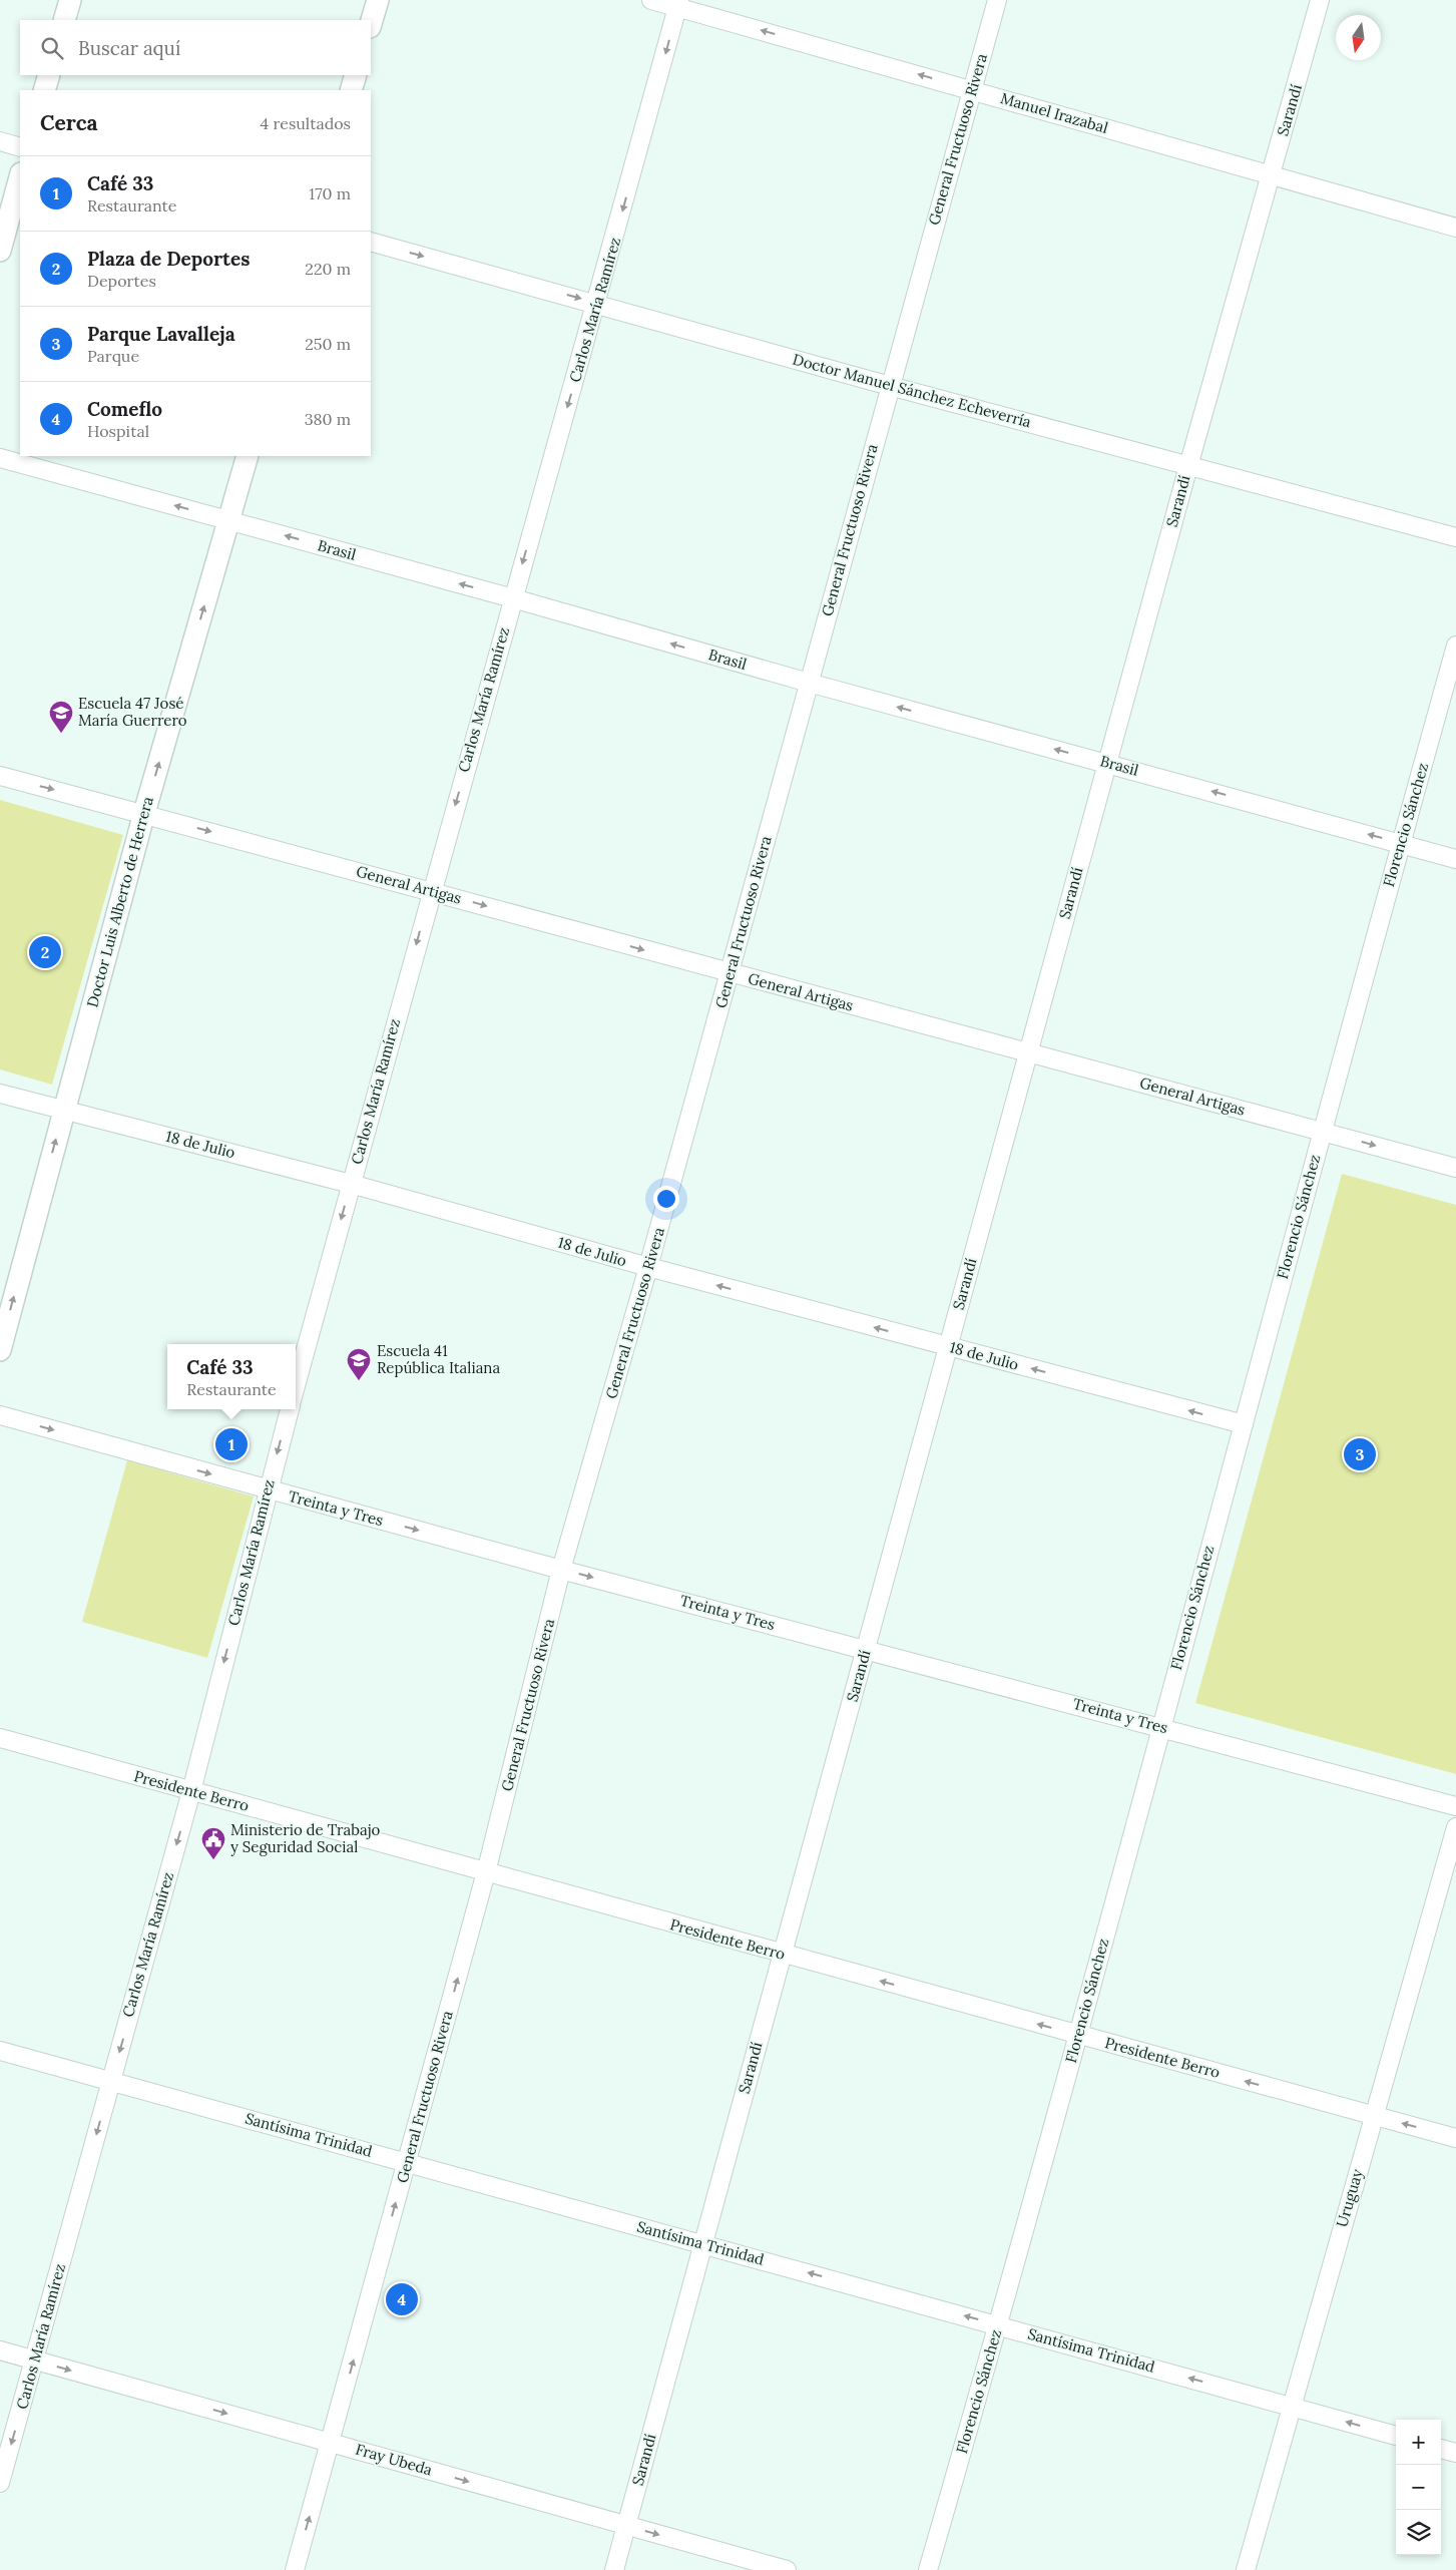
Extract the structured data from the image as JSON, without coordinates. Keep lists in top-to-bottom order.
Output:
{
  "streets": {
    "street": [
      "Sarandí",
      "Manuel Irazabal",
      "General Fructuoso Rivera",
      "Carlos María Ramírez",
      "Doctor Manuel Sánchez Echeverría",
      "Brasil",
      "Florencio Sánchez",
      "General Artigas",
      "Doctor Luis Alberto de Herrera",
      "18 de Julio",
      "Treinta y Tres",
      "Presidente Berro",
      "Santísima Trinidad",
      "Uruguay",
      "Fray Ubeda"
    ]
  },
  "crossings": [
    ["Sarandí", "Manuel Irazabal"],
    ["Sarandí", "Doctor Manuel Sánchez Echeverría"],
    ["Sarandí", "Brasil"],
    ["Sarandí", "General Artigas"],
    ["Sarandí", "18 de Julio"],
    ["Sarandí", "Treinta y Tres"],
    ["Sarandí", "Presidente Berro"],
    ["Sarandí", "Santísima Trinidad"],
    ["Sarandí", "Fray Ubeda"],
    ["Manuel Irazabal", "General Fructuoso Rivera"],
    ["Manuel Irazabal", "Carlos María Ramírez"],
    ["General Fructuoso Rivera", "Doctor Manuel Sánchez Echeverría"],
    ["General Fructuoso Rivera", "Brasil"],
    ["General Fructuoso Rivera", "General Artigas"],
    ["General Fructuoso Rivera", "18 de Julio"],
    ["General Fructuoso Rivera", "Treinta y Tres"],
    ["General Fructuoso Rivera", "Presidente Berro"],
    ["General Fructuoso Rivera", "Santísima Trinidad"],
    ["General Fructuoso Rivera", "Fray Ubeda"],
    ["Carlos María Ramírez", "Doctor Manuel Sánchez Echeverría"],
    ["Carlos María Ramírez", "Brasil"],
    ["Carlos María Ramírez", "General Artigas"],
    ["Carlos María Ramírez", "18 de Julio"],
    ["Carlos María Ramírez", "Treinta y Tres"],
    ["Carlos María Ramírez", "Presidente Berro"],
    ["Carlos María Ramírez", "Santísima Trinidad"],
    ["Carlos María Ramírez", "Fray Ubeda"],
    ["Brasil", "Florencio Sánchez"],
    ["Brasil", "Doctor Luis Alberto de Herrera"],
    ["Florencio Sánchez", "General Artigas"],
    ["Florencio Sánchez", "18 de Julio"],
    ["Florencio Sánchez", "Treinta y Tres"],
    ["Florencio Sánchez", "Presidente Berro"],
    ["Florencio Sánchez", "Santísima Trinidad"],
    ["General Artigas", "Doctor Luis Alberto de Herrera"],
    ["Doctor Luis Alberto de Herrera", "18 de Julio"],
    ["Presidente Berro", "Uruguay"],
    ["Santísima Trinidad", "Uruguay"]
  ],
  "one_way": [
    "Manuel Irazabal",
    "Carlos María Ramírez",
    "Brasil",
    "General Artigas",
    "Doctor Luis Alberto de Herrera",
    "18 de Julio",
    "Treinta y Tres",
    "Presidente Berro",
    "Santísima Trinidad",
    "Fray Ubeda"
  ],
  "places": {
    "school or university": ["Escuela 47 José María Guerrero", "Escuela 41 República Italiana"],
    "public building": ["Ministerio de Trabajo y Seguridad Social"]
  },
  "north": "bottom",
  "page": {
    "search": "Buscar aquí",
    "heading": ["Cerca", "4 resultados"],
    "list": [
      {
        "mark": "1",
        "name": "Café 33",
        "note": "Restaurante",
        "value": "170 m"
      },
      {
        "mark": "2",
        "name": "Plaza de Deportes",
        "note": "Deportes",
        "value": "220 m"
      },
      {
        "mark": "3",
        "name": "Parque Lavalleja",
        "note": "Parque",
        "value": "250 m"
      },
      {
        "mark": "4",
        "name": "Comeflo",
        "note": "Hospital",
        "value": "380 m"
      }
    ],
    "pins": [
      "2",
      "1",
      "3",
      "4"
    ],
    "popup": ["Café 33", "Restaurante"],
    "map_buttons": ["+", "−"]
  }
}
